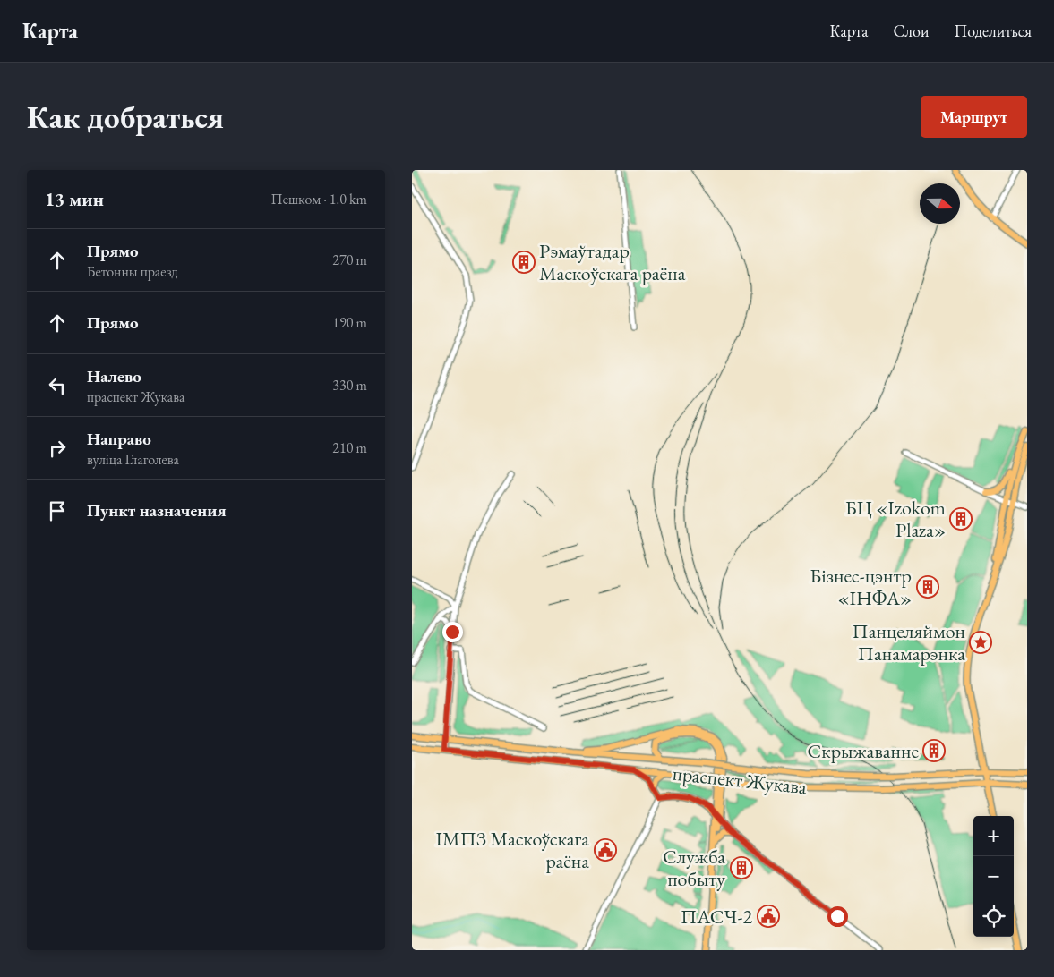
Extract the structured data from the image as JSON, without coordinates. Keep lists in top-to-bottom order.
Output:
{
  "streets": {
    "main road": ["праспект Жукава"]
  },
  "places": {
    "building": [
      "Рэмаўтадар Маскоўскага раёна",
      "БЦ «Izokom Plaza»",
      "Бізнес-цэнтр «ІНФА»",
      "Скрыжаванне",
      "Служба побыту"
    ],
    "place": ["Панцеляймон Панамарэнка"],
    "public building": ["ІМПЗ Маскоўскага раёна", "ПАСЧ-2"]
  },
  "north": "right",
  "page": {
    "header": "Карта",
    "nav": ["Карта", "Слои", "Поделиться"],
    "buttons": "Маршрут",
    "title": "Как добраться",
    "heading": ["13 мин", "Пешком · 1.0 km"],
    "list": [
      ["Прямо", "Бетонны праезд", "270 m"],
      ["Прямо", "190 m"],
      ["Налево", "праспект Жукава", "330 m"],
      ["Направо", "вуліца Глаголева", "210 m"],
      "Пункт назначения"
    ],
    "map_buttons": ["+", "−"]
  }
}
